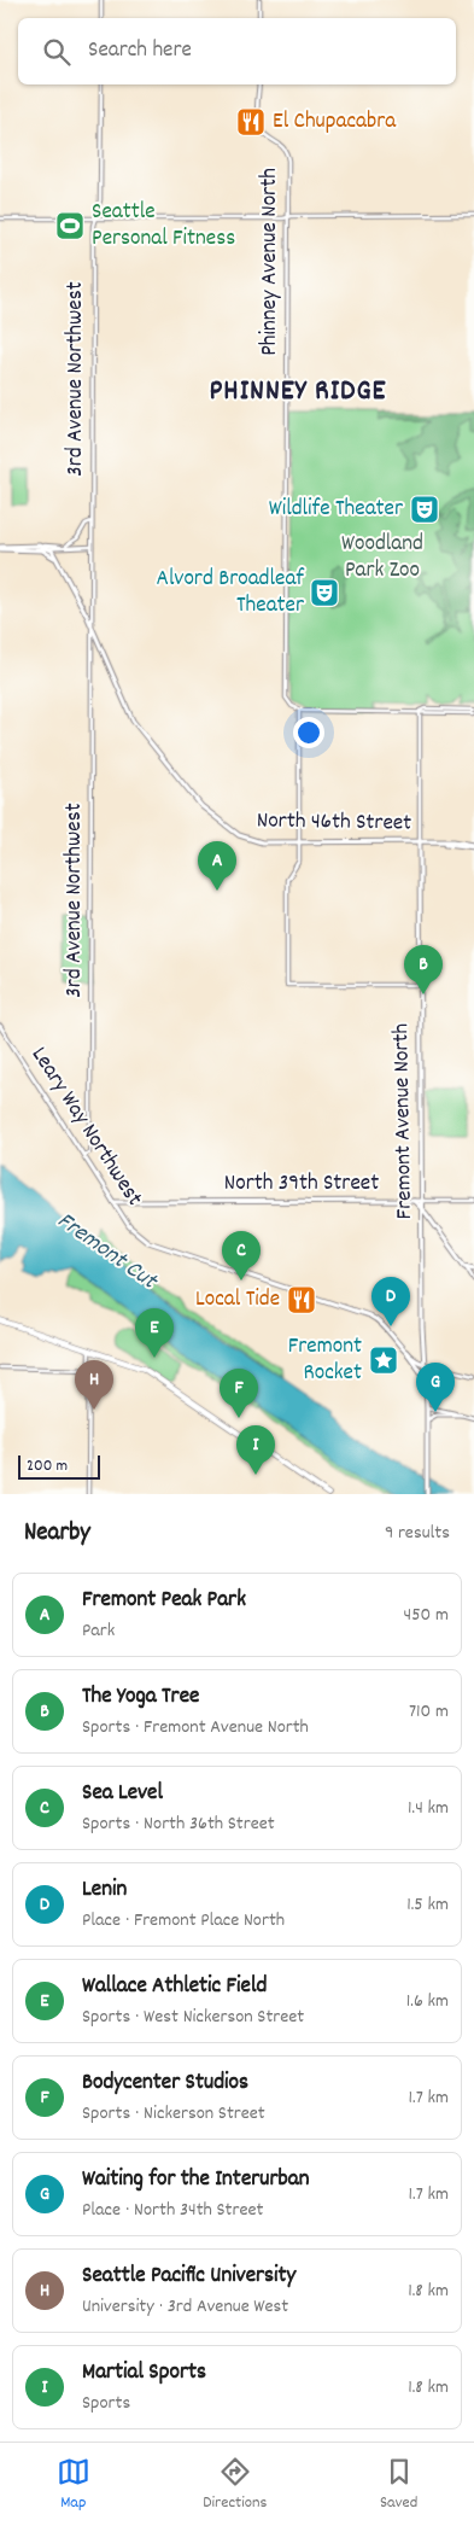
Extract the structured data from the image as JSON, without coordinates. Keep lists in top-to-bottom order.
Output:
{
  "streets": {
    "main road": [
      "North 46th Street",
      "Fremont Avenue North",
      "Leary Way Northwest",
      "North 39th Street"
    ],
    "street": ["Phinney Avenue North", "3rd Avenue Northwest"]
  },
  "crossings": [
    ["3rd Avenue Northwest", "Leary Way Northwest"],
    ["North 46th Street", "Fremont Avenue North"],
    ["Fremont Avenue North", "North 39th Street"],
    ["Leary Way Northwest", "North 39th Street"]
  ],
  "districts": ["PHINNEY RIDGE"],
  "water": ["Fremont Cut"],
  "parks": ["Woodland Park Zoo"],
  "places": {
    "restaurant": ["El Chupacabra", "Local Tide"],
    "sports": ["Seattle Personal Fitness"],
    "theatre": ["Wildlife Theater", "Alvord Broadleaf Theater"],
    "place": ["Fremont Rocket"]
  },
  "scale_bar": "200 m",
  "page": {
    "search": "Search here",
    "pins": [
      "A",
      "B",
      "C",
      "D",
      "E",
      "H",
      "G",
      "F",
      "I"
    ],
    "scale": "200 m",
    "heading": ["Nearby", "9 results"],
    "list": [
      {
        "mark": "A",
        "name": "Fremont Peak Park",
        "note": "Park",
        "value": "450 m"
      },
      {
        "mark": "B",
        "name": "The Yoga Tree",
        "note": "Sports · Fremont Avenue North",
        "value": "710 m"
      },
      {
        "mark": "C",
        "name": "Sea Level",
        "note": "Sports · North 36th Street",
        "value": "1.4 km"
      },
      {
        "mark": "D",
        "name": "Lenin",
        "note": "Place · Fremont Place North",
        "value": "1.5 km"
      },
      {
        "mark": "E",
        "name": "Wallace Athletic Field",
        "note": "Sports · West Nickerson Street",
        "value": "1.6 km"
      },
      {
        "mark": "F",
        "name": "Bodycenter Studios",
        "note": "Sports · Nickerson Street",
        "value": "1.7 km"
      },
      {
        "mark": "G",
        "name": "Waiting for the Interurban",
        "note": "Place · North 34th Street",
        "value": "1.7 km"
      },
      {
        "mark": "H",
        "name": "Seattle Pacific University",
        "note": "University · 3rd Avenue West",
        "value": "1.8 km"
      },
      {
        "mark": "I",
        "name": "Martial Sports",
        "note": "Sports",
        "value": "1.8 km"
      }
    ],
    "nav": ["Map", "Directions", "Saved"]
  }
}
